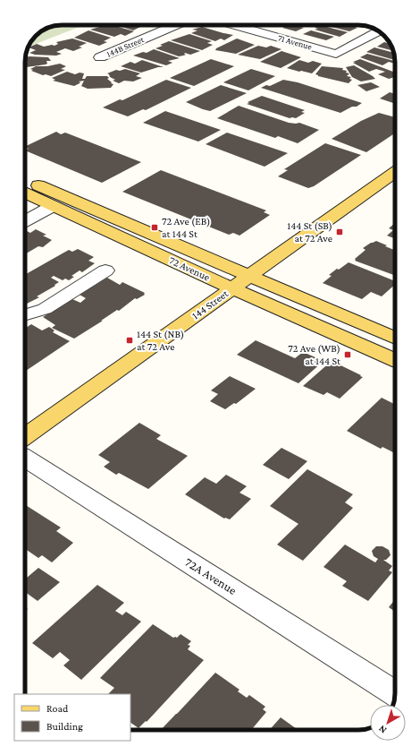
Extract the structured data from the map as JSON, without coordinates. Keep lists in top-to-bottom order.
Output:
{
  "streets": {
    "main road": ["72 Avenue", "144 Street"],
    "street": ["71 Avenue", "144B Street", "72A Avenue"]
  },
  "crossings": [
    ["72 Avenue", "144 Street"]
  ],
  "places": {
    "transit": [
      "72 Ave (EB) at 144 St",
      "144 St (SB) at 72 Ave",
      "144 St (NB) at 72 Ave",
      "72 Ave (WB) at 144 St"
    ]
  },
  "legend": ["Road", "Building"],
  "north": "bottom left"
}
